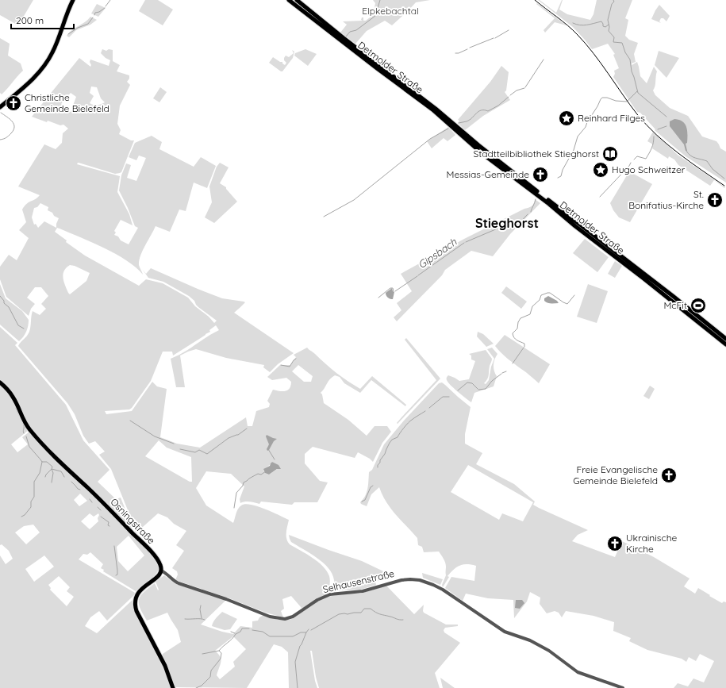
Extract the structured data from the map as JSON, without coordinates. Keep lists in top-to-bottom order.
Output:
{
  "streets": {
    "main road": ["Detmolder Straße", "Osningstraße"],
    "street": ["Selhausenstraße"]
  },
  "crossings": [
    ["Osningstraße", "Selhausenstraße"]
  ],
  "districts": ["Stieghorst"],
  "water": ["Gipsbach"],
  "parks": ["Elpkebachtal"],
  "places": {
    "church": [
      "Christliche Gemeinde Bielefeld",
      "Messias-Gemeinde",
      "St. Bonifatius-Kirche",
      "Freie Evangelische Gemeinde Bielefeld",
      "Ukrainische Kirche"
    ],
    "place": ["Reinhard Filges", "Hugo Schweitzer"],
    "library": ["Stadtteilbibliothek Stieghorst"],
    "sports": ["McFit"]
  },
  "scale_bar": "200 m"
}
